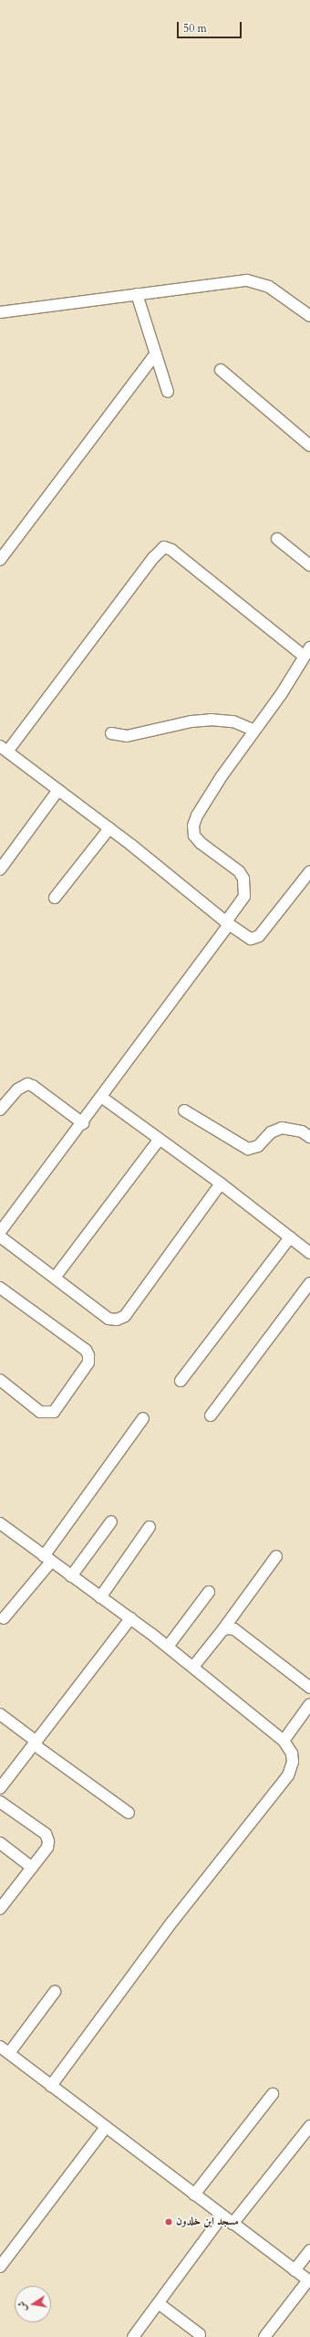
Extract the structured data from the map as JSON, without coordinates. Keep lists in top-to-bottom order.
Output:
{
  "places": ["مسجد ابن خلدون"],
  "scale_bar": "50 m",
  "north": "left"
}
